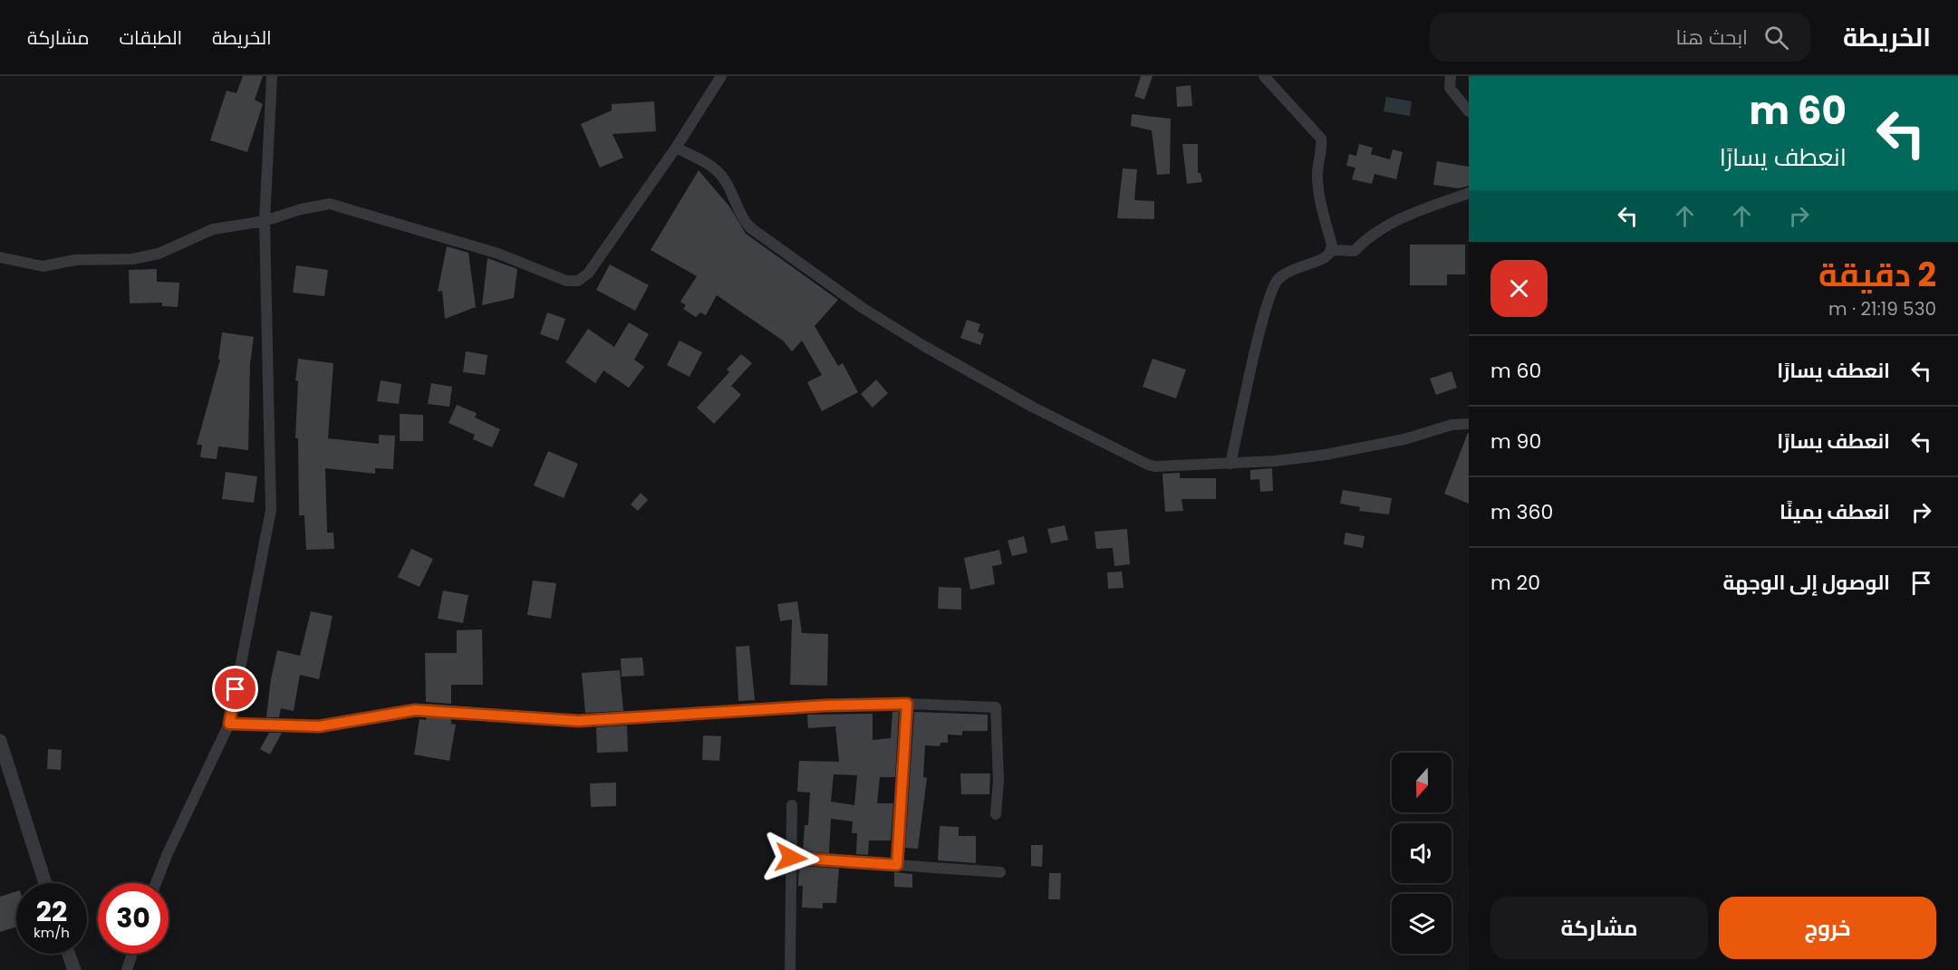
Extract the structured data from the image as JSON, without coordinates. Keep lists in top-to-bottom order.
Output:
{
  "north": "bottom",
  "page": {
    "header": "الخريطة",
    "search": "ابحث هنا",
    "nav": ["الخريطة", "الطبقات", "مشاركة"],
    "turn": ["60 m", "انعطف يسارًا"],
    "heading": ["2 دقيقة", "530 m · 21:19"],
    "list": [
      {
        "name": "انعطف يسارًا",
        "value": "60 m"
      },
      {
        "name": "انعطف يسارًا",
        "value": "90 m"
      },
      {
        "name": "انعطف يمينًا",
        "value": "360 m"
      },
      {
        "name": "الوصول إلى الوجهة",
        "value": "20 m"
      }
    ],
    "speed": "22 km/h",
    "limit": "30",
    "buttons": ["خروج", "مشاركة"]
  }
}
